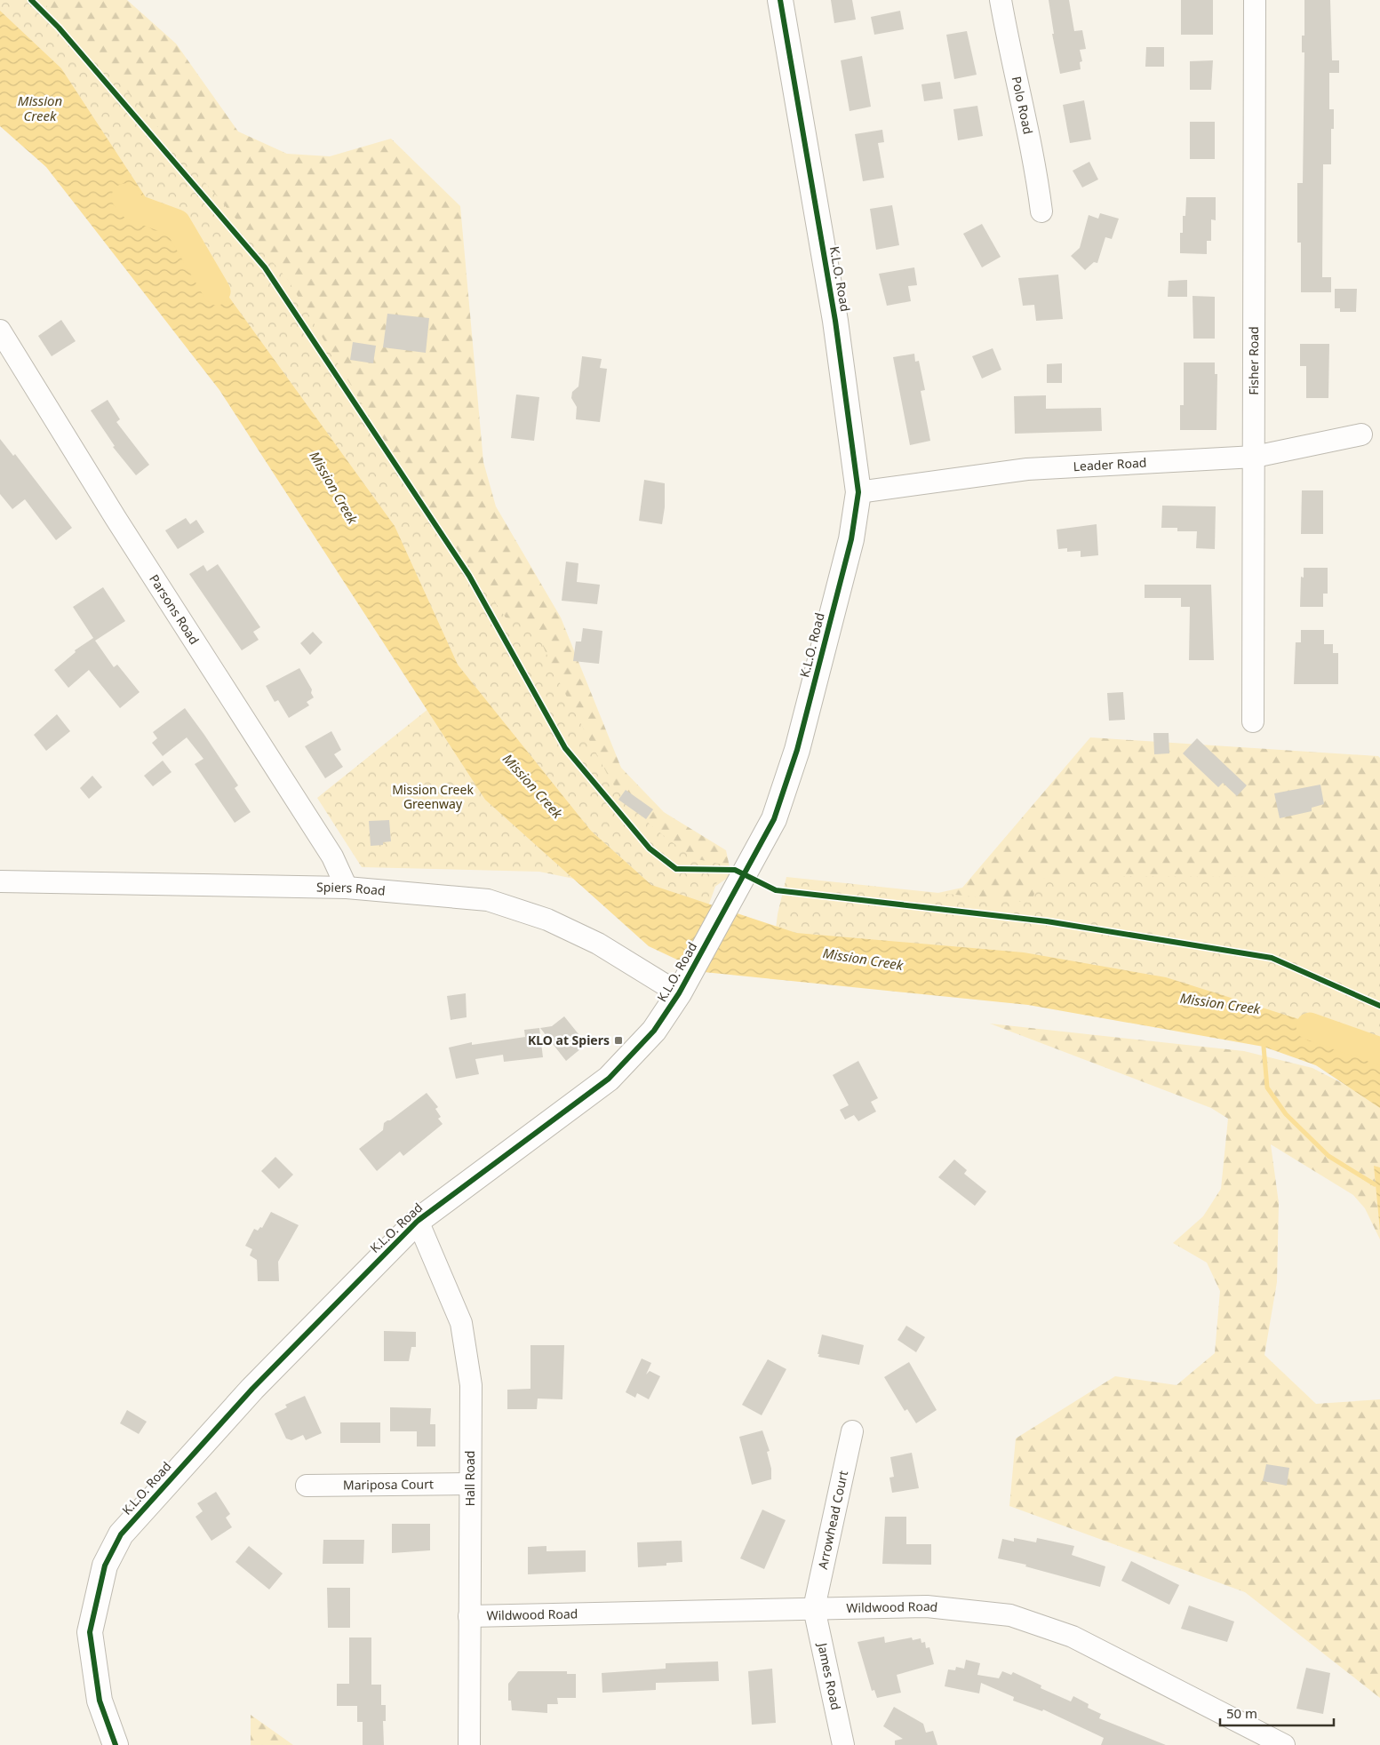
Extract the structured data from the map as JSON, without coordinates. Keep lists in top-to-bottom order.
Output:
{
  "streets": {
    "main road": ["K.L.O. Road"],
    "street": [
      "Polo Road",
      "Fisher Road",
      "Leader Road",
      "Parsons Road",
      "Spiers Road",
      "Hall Road",
      "Mariposa Court",
      "Arrowhead Court",
      "Wildwood Road",
      "James Road"
    ]
  },
  "crossings": [
    ["K.L.O. Road", "Leader Road"],
    ["K.L.O. Road", "Spiers Road"],
    ["K.L.O. Road", "Hall Road"],
    ["Fisher Road", "Leader Road"],
    ["Parsons Road", "Spiers Road"],
    ["Hall Road", "Mariposa Court"],
    ["Hall Road", "Wildwood Road"],
    ["Arrowhead Court", "Wildwood Road"],
    ["Arrowhead Court", "James Road"],
    ["Wildwood Road", "James Road"]
  ],
  "water": ["Mission Creek"],
  "parks": ["Mission Creek Greenway"],
  "places": {
    "transit": ["KLO at Spiers"]
  },
  "scale_bar": "50 m"
}
